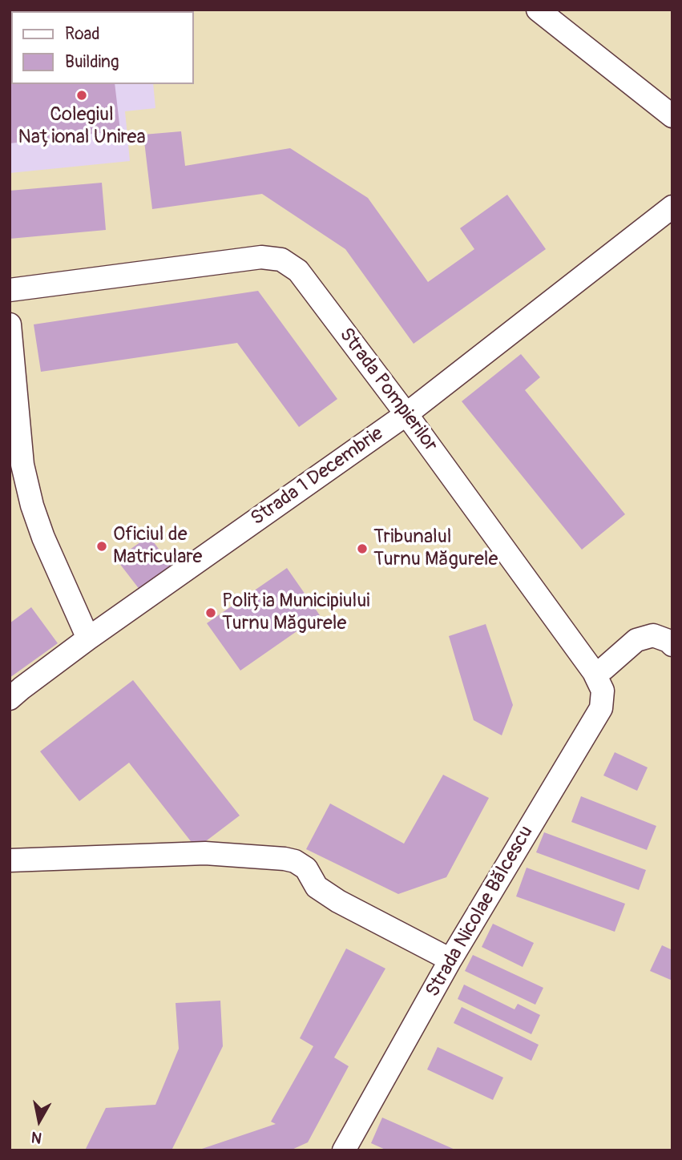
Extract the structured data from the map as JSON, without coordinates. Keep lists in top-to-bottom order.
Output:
{
  "streets": {
    "street": ["Strada Pompierilor", "Strada 1 Decembrie", "Strada Nicolae Bălcescu"]
  },
  "crossings": [
    ["Strada Pompierilor", "Strada 1 Decembrie"],
    ["Strada Pompierilor", "Strada Nicolae Bălcescu"]
  ],
  "places": [
    "Colegiul Național Unirea",
    "Oficiul de Matriculare",
    "Tribunalul Turnu Măgurele",
    "Poliția Municipiului Turnu Măgurele"
  ],
  "legend": ["Road", "Building"],
  "north": "bottom"
}
